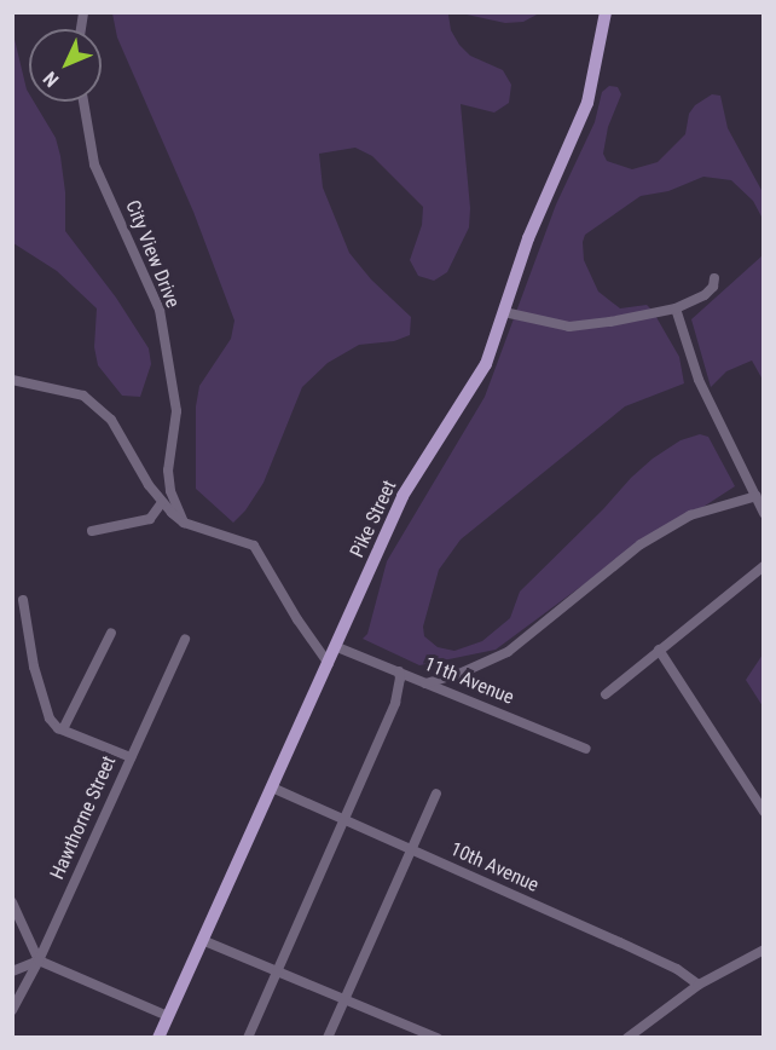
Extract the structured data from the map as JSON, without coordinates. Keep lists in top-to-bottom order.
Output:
{
  "streets": {
    "main road": ["Pike Street"],
    "street": [
      "City View Drive",
      "11th Avenue",
      "Hawthorne Street",
      "10th Avenue"
    ]
  },
  "crossings": [
    ["Pike Street", "11th Avenue"],
    ["Pike Street", "10th Avenue"]
  ],
  "north": "bottom left"
}
